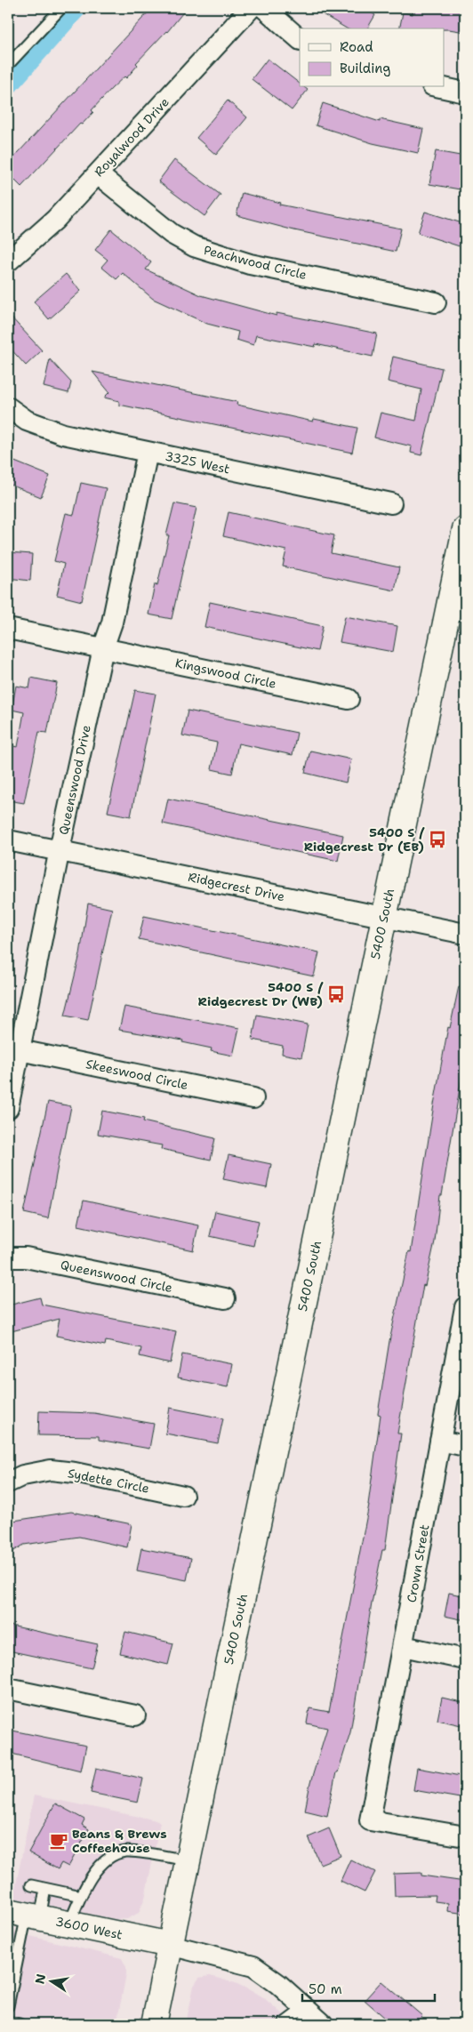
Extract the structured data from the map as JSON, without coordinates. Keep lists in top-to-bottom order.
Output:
{
  "streets": {
    "main road": ["5400 South", "3600 West"],
    "street": [
      "Royalwood Drive",
      "Peachwood Circle",
      "3325 West",
      "Kingswood Circle",
      "Queenswood Drive",
      "Ridgecrest Drive",
      "Skeeswood Circle",
      "Queenswood Circle",
      "Sydette Circle",
      "Crown Street"
    ]
  },
  "crossings": [
    ["Royalwood Drive", "Peachwood Circle"],
    ["3325 West", "Queenswood Drive"],
    ["Kingswood Circle", "Queenswood Drive"],
    ["Queenswood Drive", "Ridgecrest Drive"],
    ["Queenswood Drive", "Skeeswood Circle"],
    ["Ridgecrest Drive", "5400 South"],
    ["5400 South", "3600 West"]
  ],
  "places": {
    "bus stop": ["5400 S / Ridgecrest Dr (EB)", "5400 S / Ridgecrest Dr (WB)"],
    "cafe": ["Beans & Brews Coffeehouse"]
  },
  "legend": ["Road", "Building"],
  "scale_bar": "50 m",
  "north": "left"
}
